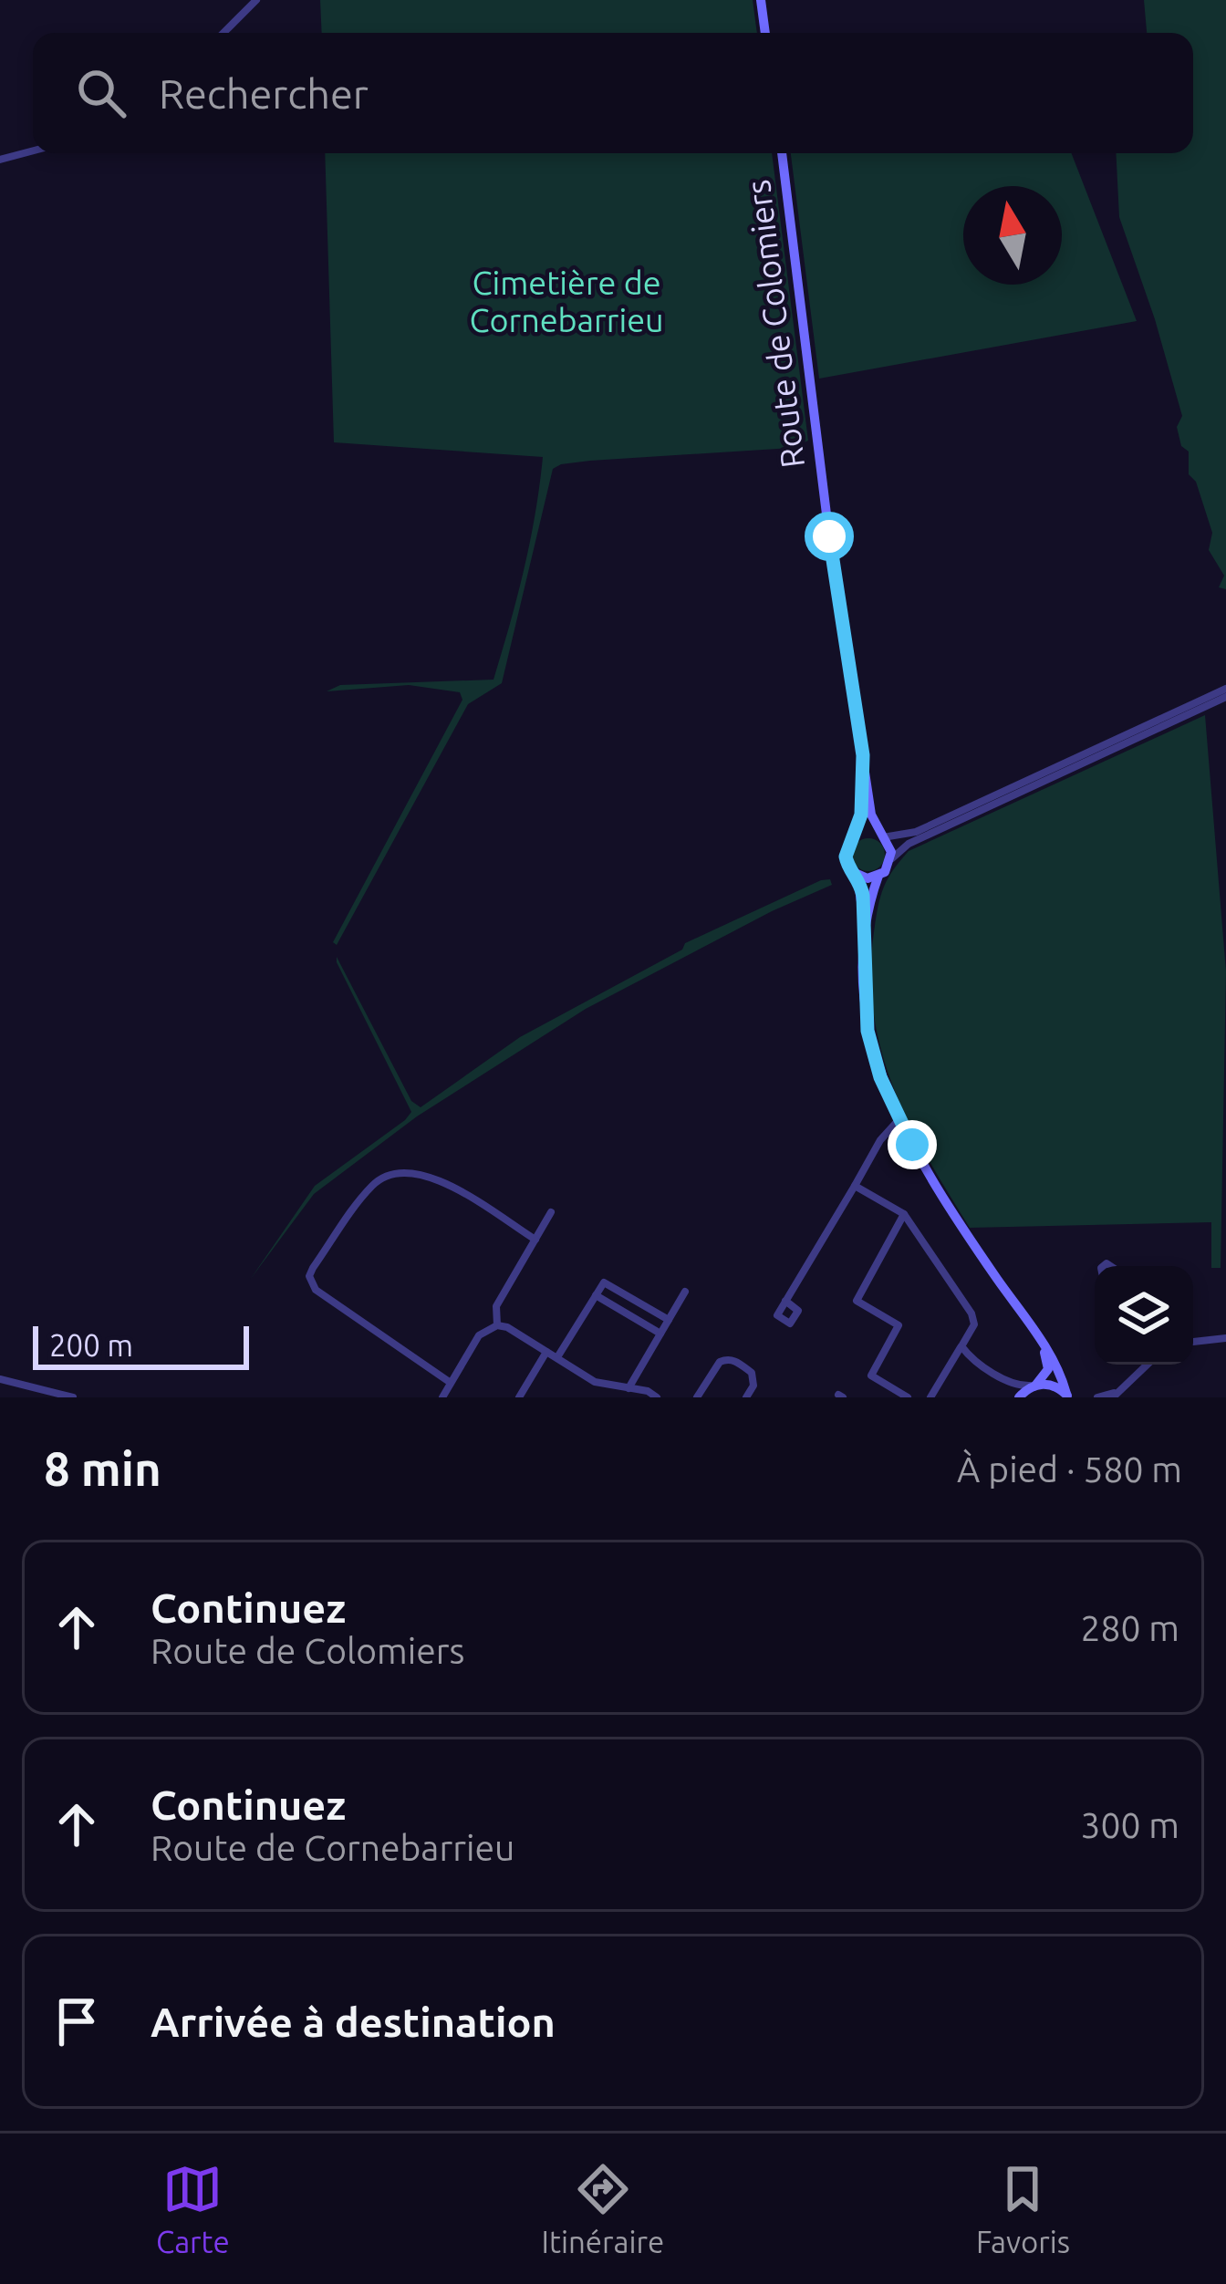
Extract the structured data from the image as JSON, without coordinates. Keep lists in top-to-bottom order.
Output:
{
  "streets": {
    "main road": ["Route de Colomiers"]
  },
  "parks": ["Cimetière de Cornebarrieu"],
  "scale_bar": "200 m",
  "north": "top",
  "page": {
    "search": "Rechercher",
    "scale": "200 m",
    "heading": ["8 min", "À pied · 580 m"],
    "list": [
      ["Continuez", "Route de Colomiers", "280 m"],
      ["Continuez", "Route de Cornebarrieu", "300 m"],
      "Arrivée à destination"
    ],
    "nav": ["Carte", "Itinéraire", "Favoris"]
  }
}
